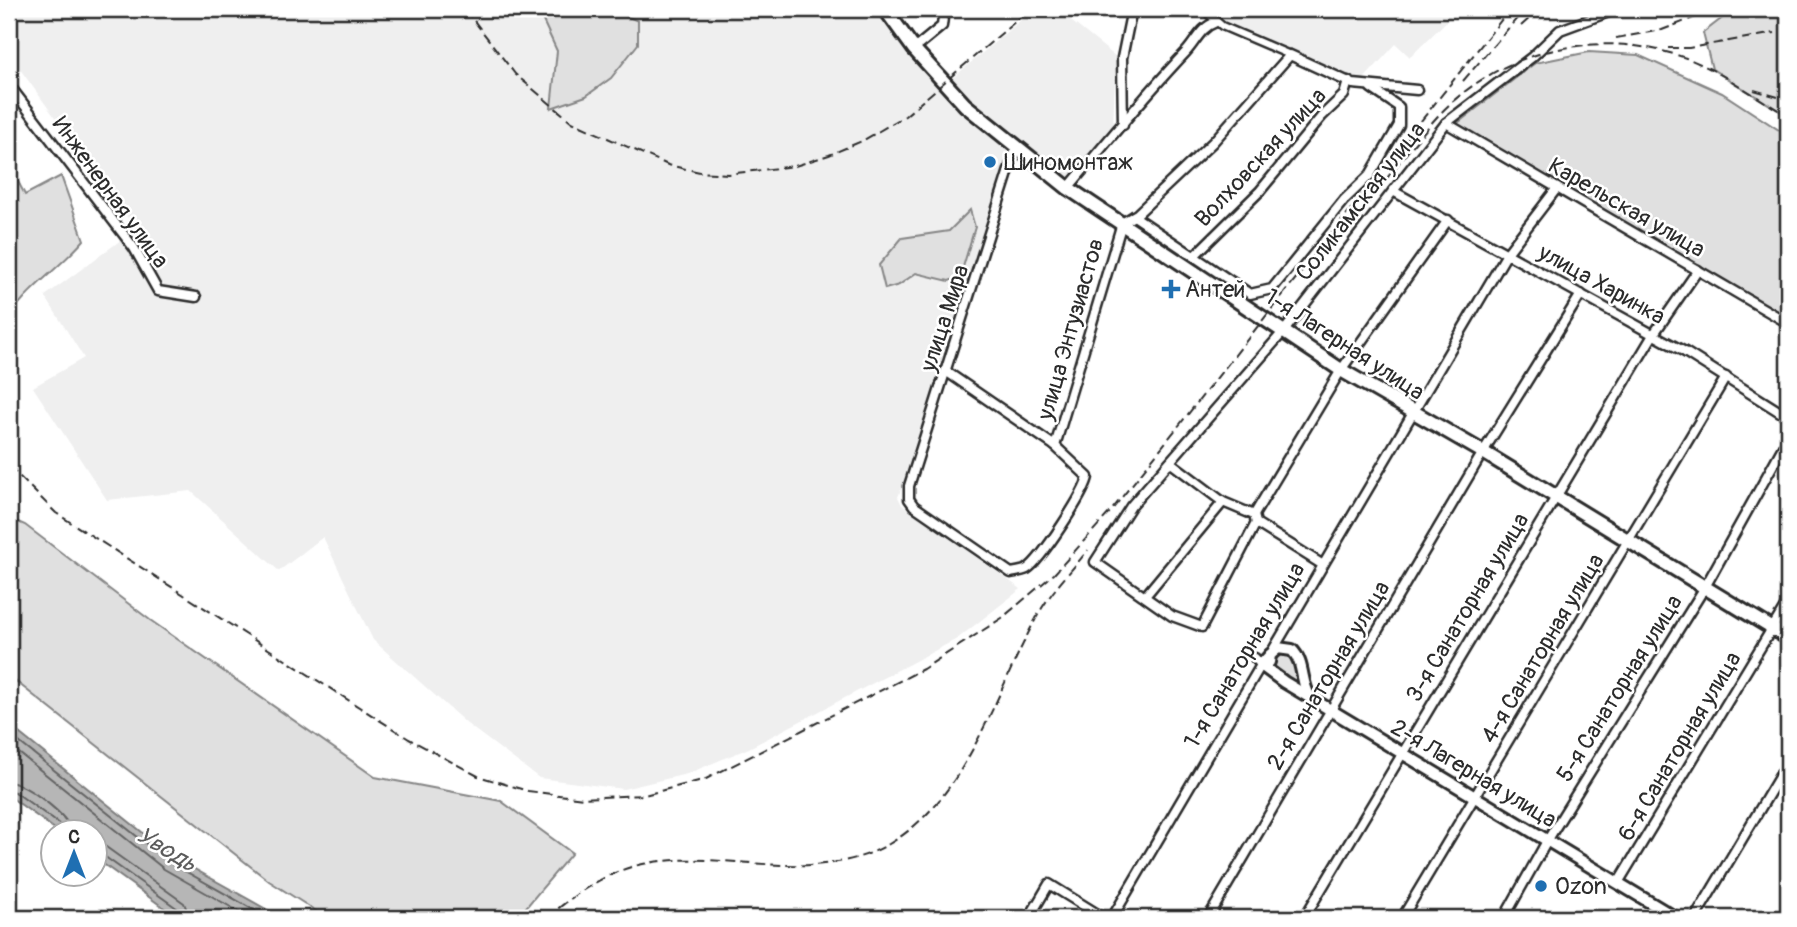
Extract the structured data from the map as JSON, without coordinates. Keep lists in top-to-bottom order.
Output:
{
  "streets": {
    "main road": ["1-я Лагерная улица"],
    "street": [
      "Волховская улица",
      "Инженерная улица",
      "Соликамская улица",
      "Карельская улица",
      "улица Харинка",
      "улица Мира",
      "улица Энтузиастов",
      "3-я Санаторная улица",
      "4-я Санаторная улица",
      "1-я Санаторная улица",
      "2-я Санаторная улица",
      "5-я Санаторная улица",
      "6-я Санаторная улица",
      "2-я Лагерная улица"
    ]
  },
  "crossings": [
    ["Соликамская улица", "Карельская улица"],
    ["Соликамская улица", "улица Харинка"],
    ["Соликамская улица", "1-я Лагерная улица"],
    ["Карельская улица", "3-я Санаторная улица"],
    ["Карельская улица", "1-я Санаторная улица"],
    ["улица Харинка", "3-я Санаторная улица"],
    ["улица Харинка", "4-я Санаторная улица"],
    ["улица Харинка", "1-я Санаторная улица"],
    ["улица Харинка", "2-я Санаторная улица"],
    ["улица Мира", "улица Энтузиастов"],
    ["улица Мира", "1-я Лагерная улица"],
    ["улица Энтузиастов", "1-я Лагерная улица"],
    ["1-я Лагерная улица", "3-я Санаторная улица"],
    ["1-я Лагерная улица", "4-я Санаторная улица"],
    ["1-я Лагерная улица", "1-я Санаторная улица"],
    ["1-я Лагерная улица", "2-я Санаторная улица"],
    ["1-я Лагерная улица", "5-я Санаторная улица"],
    ["1-я Лагерная улица", "6-я Санаторная улица"],
    ["3-я Санаторная улица", "2-я Лагерная улица"],
    ["4-я Санаторная улица", "2-я Лагерная улица"],
    ["1-я Санаторная улица", "2-я Лагерная улица"],
    ["2-я Санаторная улица", "2-я Лагерная улица"],
    ["5-я Санаторная улица", "2-я Лагерная улица"],
    ["6-я Санаторная улица", "2-я Лагерная улица"]
  ],
  "water": ["Уводь"],
  "places": {
    "other": ["Шиномонтаж", "Ozon"],
    "health": ["Антей"]
  },
  "north": "top"
}
